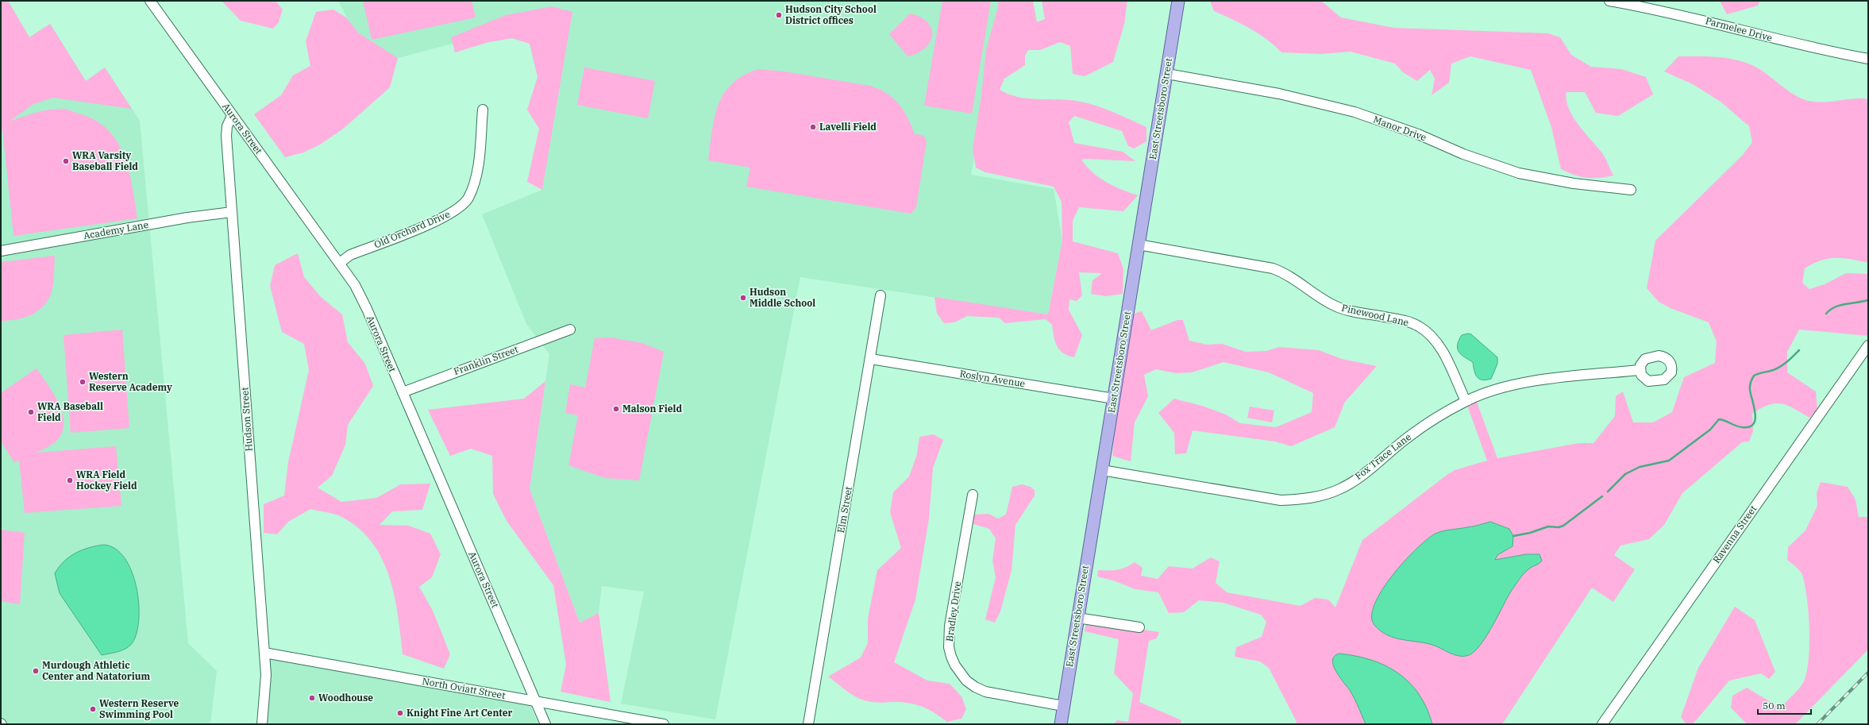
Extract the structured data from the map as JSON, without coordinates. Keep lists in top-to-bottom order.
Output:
{
  "streets": {
    "main road": ["East Streetsboro Street"],
    "street": [
      "Parmelee Drive",
      "Aurora Street",
      "Manor Drive",
      "Old Orchard Drive",
      "Academy Lane",
      "Pinewood Lane",
      "Franklin Street",
      "Roslyn Avenue",
      "Hudson Street",
      "Fox Trace Lane",
      "Elm Street",
      "Ravenna Street",
      "Bradley Drive",
      "North Oviatt Street"
    ]
  },
  "crossings": [
    ["East Streetsboro Street", "Manor Drive"],
    ["East Streetsboro Street", "Pinewood Lane"],
    ["East Streetsboro Street", "Roslyn Avenue"],
    ["East Streetsboro Street", "Fox Trace Lane"],
    ["East Streetsboro Street", "Bradley Drive"],
    ["Aurora Street", "Old Orchard Drive"],
    ["Aurora Street", "Franklin Street"],
    ["Aurora Street", "Hudson Street"],
    ["Aurora Street", "North Oviatt Street"],
    ["Academy Lane", "Hudson Street"],
    ["Pinewood Lane", "Fox Trace Lane"],
    ["Roslyn Avenue", "Elm Street"],
    ["Hudson Street", "North Oviatt Street"]
  ],
  "places": [
    "Hudson City School District offices",
    "Lavelli Field",
    "WRA Varsity Baseball Field",
    "Hudson Middle School",
    "Western Reserve Academy",
    "Malson Field",
    "WRA Baseball Field",
    "WRA Field Hockey Field",
    "Murdough Athletic Center and Natatorium",
    "Woodhouse",
    "Western Reserve Swimming Pool",
    "Knight Fine Art Center"
  ],
  "scale_bar": "50 m"
}
